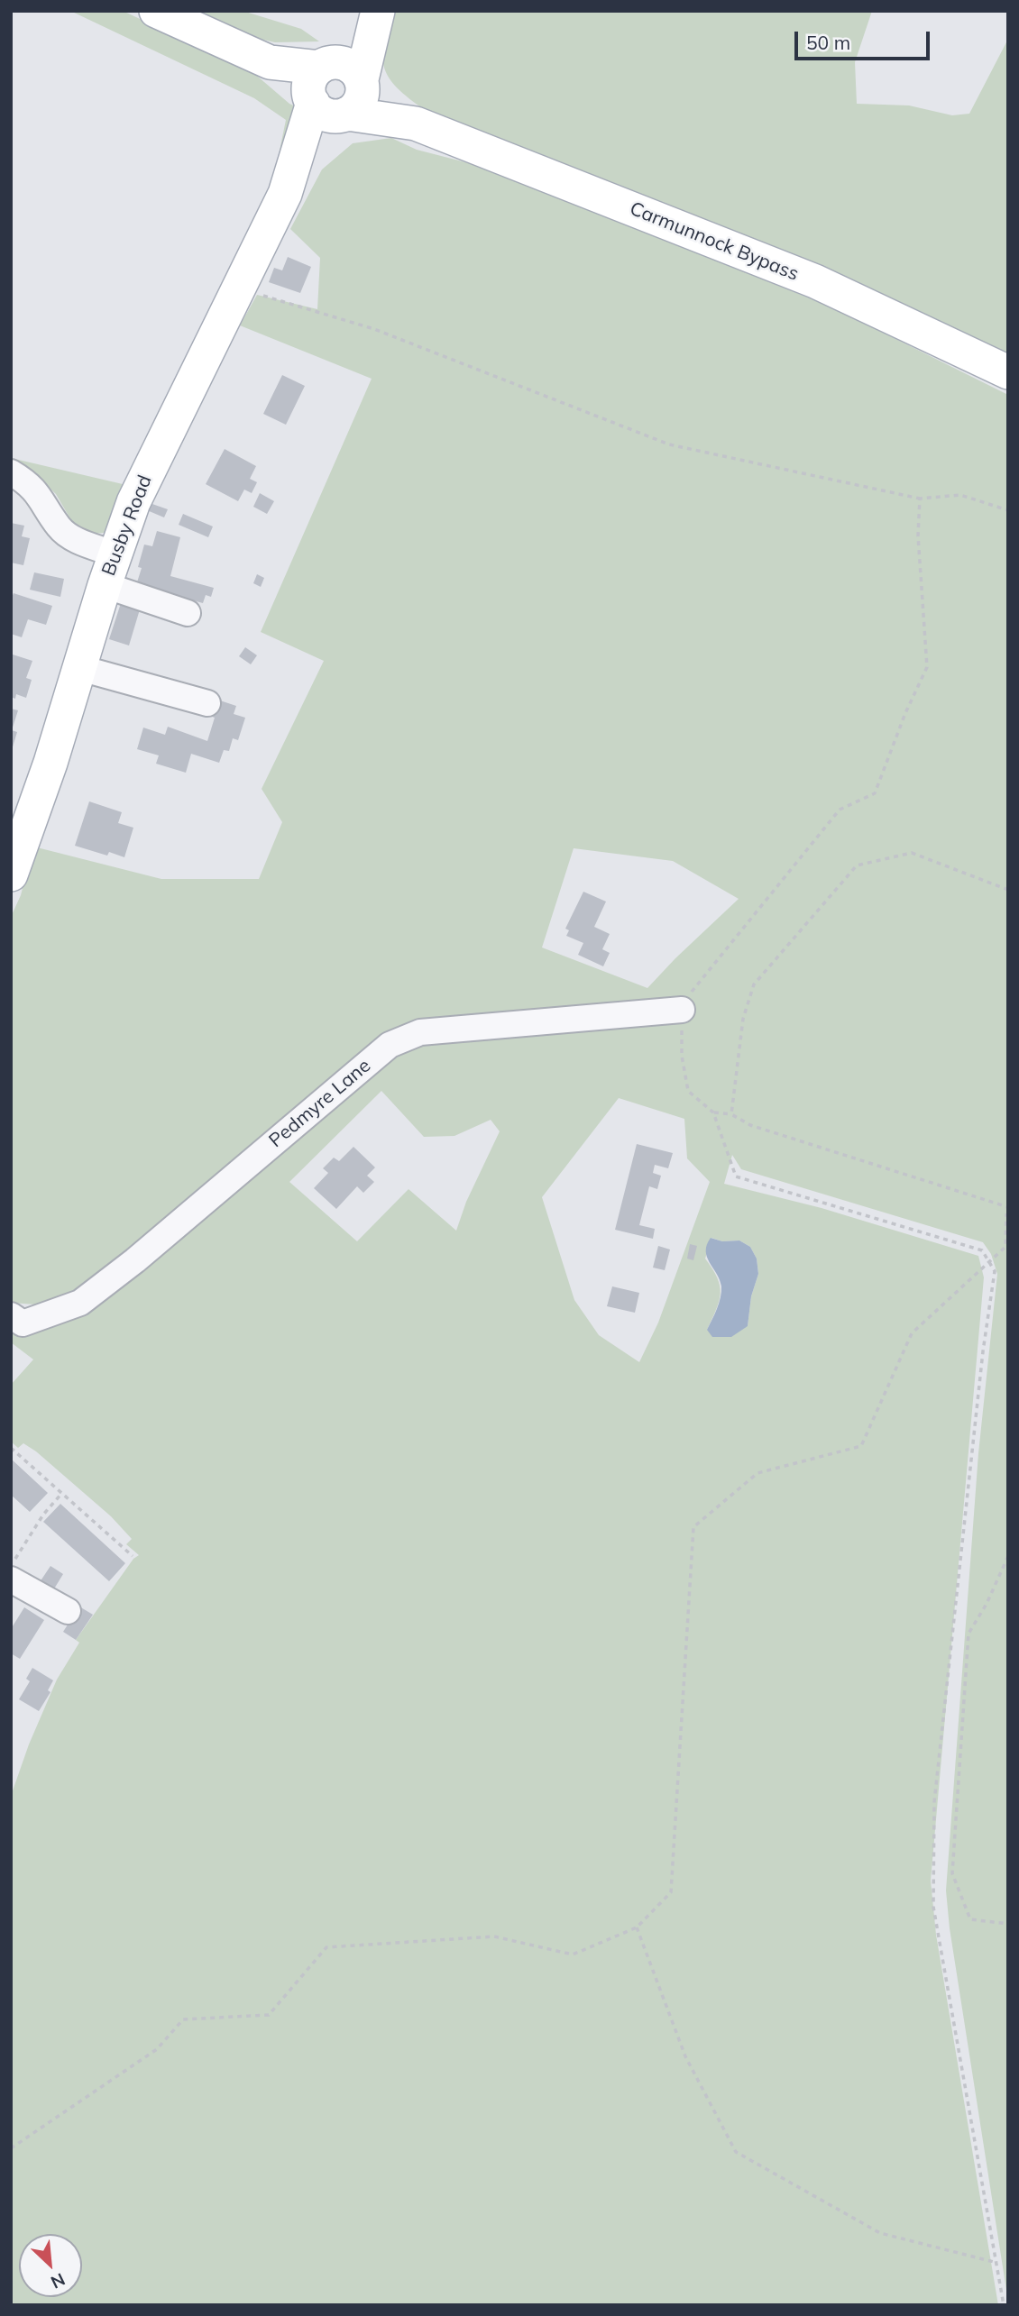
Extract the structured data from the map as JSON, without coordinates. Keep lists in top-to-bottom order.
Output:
{
  "streets": {
    "main road": ["Carmunnock Bypass", "Busby Road"],
    "street": ["Pedmyre Lane"]
  },
  "crossings": [
    ["Carmunnock Bypass", "Busby Road"]
  ],
  "scale_bar": "50 m",
  "north": "bottom right"
}
